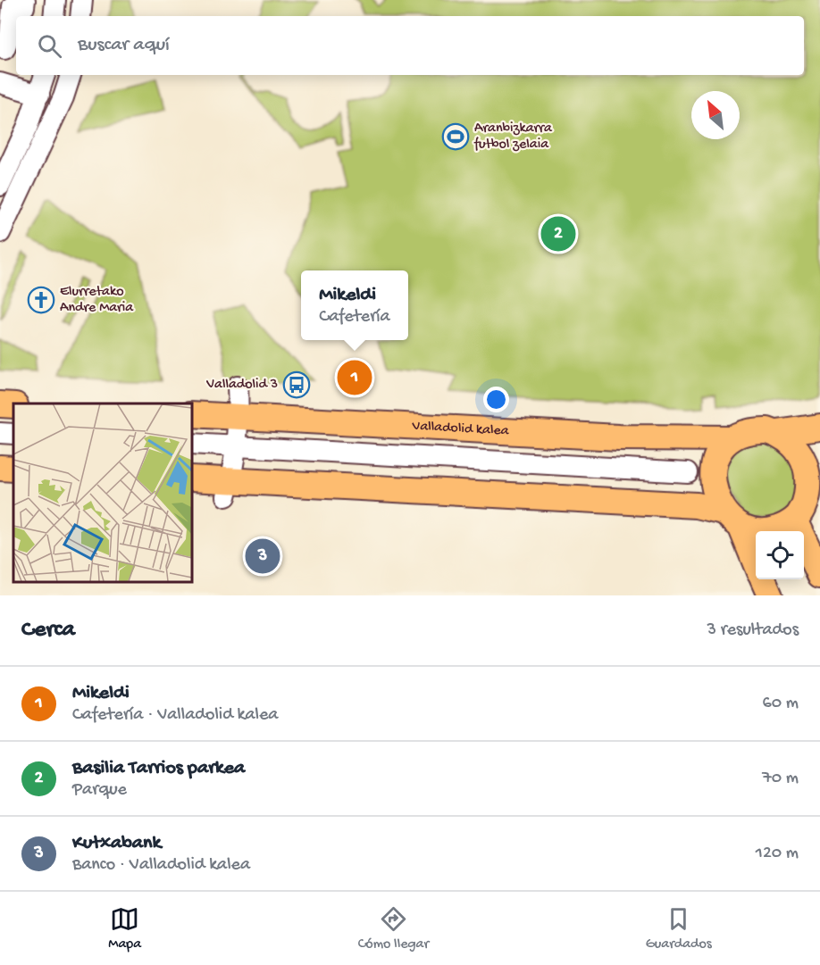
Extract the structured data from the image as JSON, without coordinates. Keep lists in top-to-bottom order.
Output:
{
  "streets": {
    "main road": ["Valladolid kalea"]
  },
  "places": {
    "sports": ["Aranbizkarra futbol zelaia"],
    "church": ["Elurretako Andre Maria"],
    "bus stop": ["Valladolid 3"]
  },
  "north": "top left",
  "page": {
    "search": "Buscar aquí",
    "pins": ["2", "1", "3"],
    "popup": ["Mikeldi", "Cafetería"],
    "heading": ["Cerca", "3 resultados"],
    "list": [
      {
        "mark": "1",
        "name": "Mikeldi",
        "note": "Cafetería · Valladolid kalea",
        "value": "60 m"
      },
      {
        "mark": "2",
        "name": "Basilia Tarrios parkea",
        "note": "Parque",
        "value": "70 m"
      },
      {
        "mark": "3",
        "name": "Kutxabank",
        "note": "Banco · Valladolid kalea",
        "value": "120 m"
      }
    ],
    "nav": ["Mapa", "Cómo llegar", "Guardados"]
  }
}
